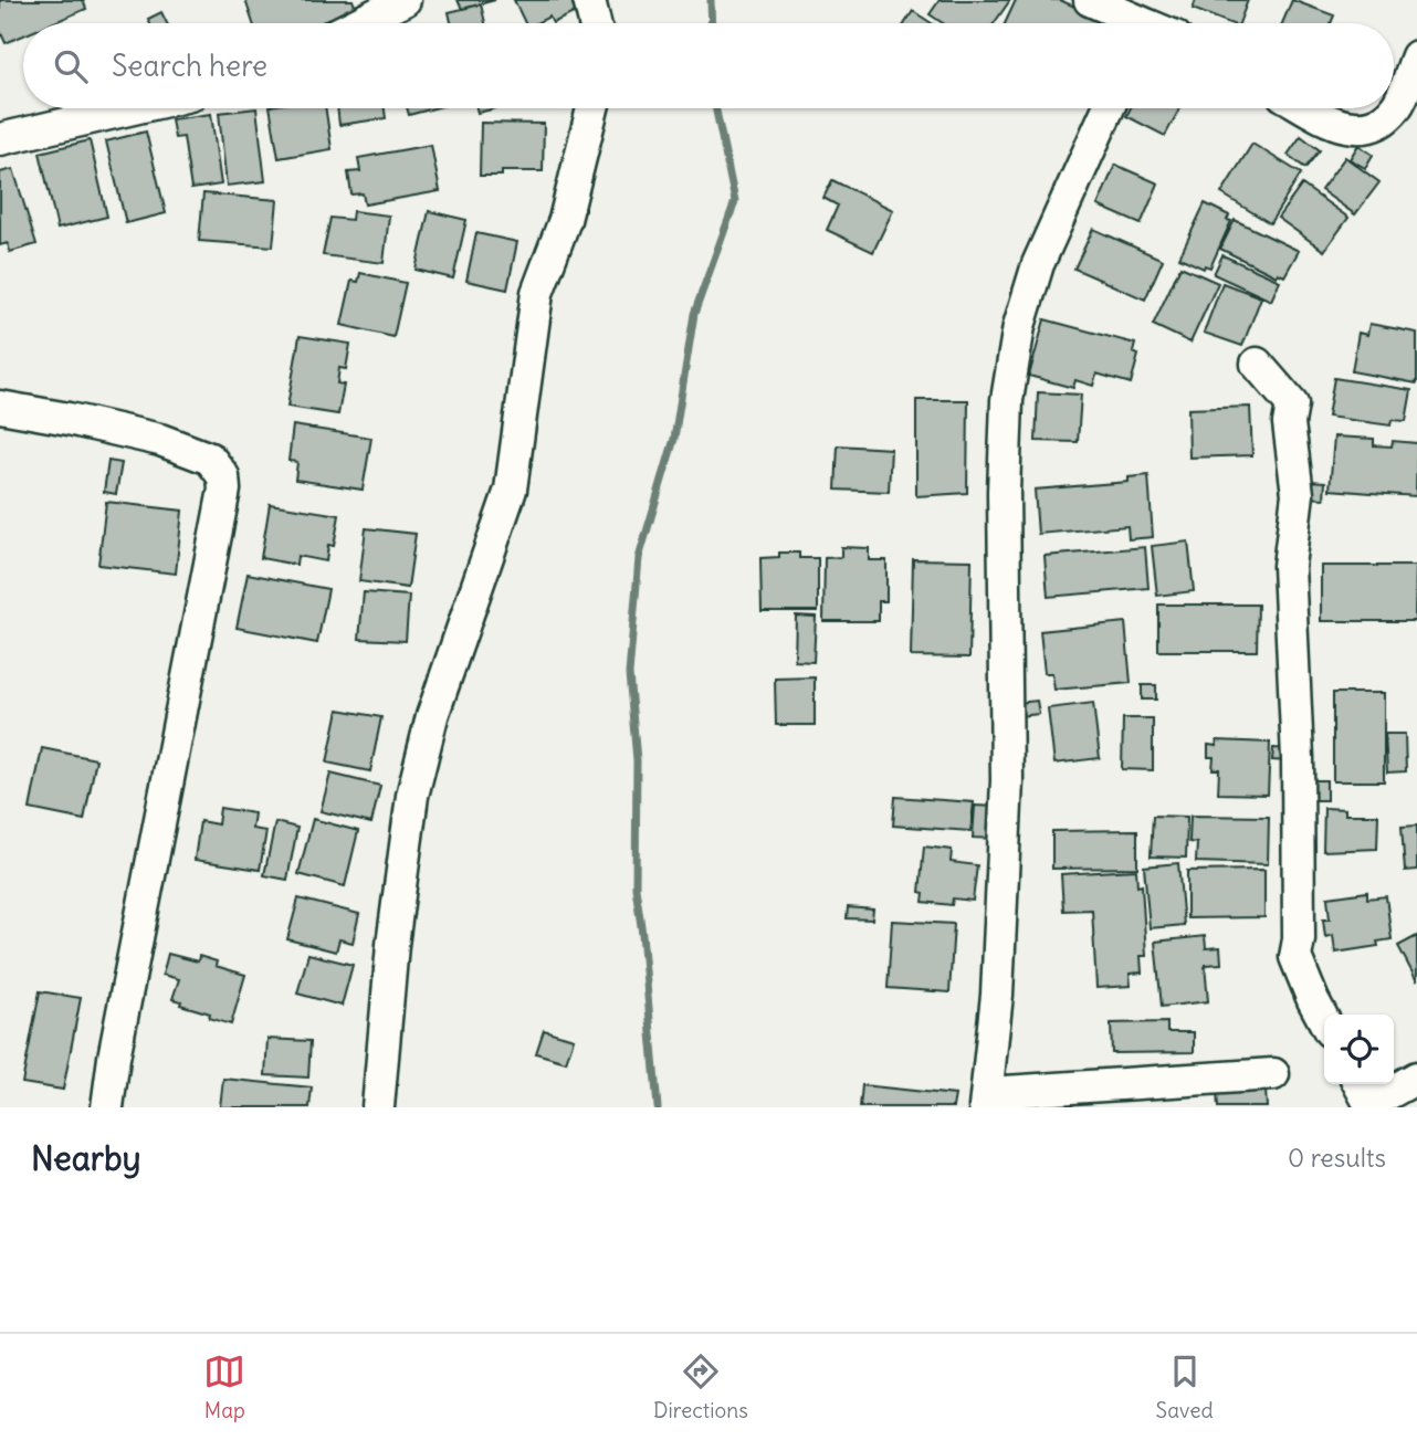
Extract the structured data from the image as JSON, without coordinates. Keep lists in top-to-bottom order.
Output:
{
  "page": {
    "search": "Search here",
    "heading": ["Nearby", "0 results"],
    "nav": ["Map", "Directions", "Saved"]
  }
}
